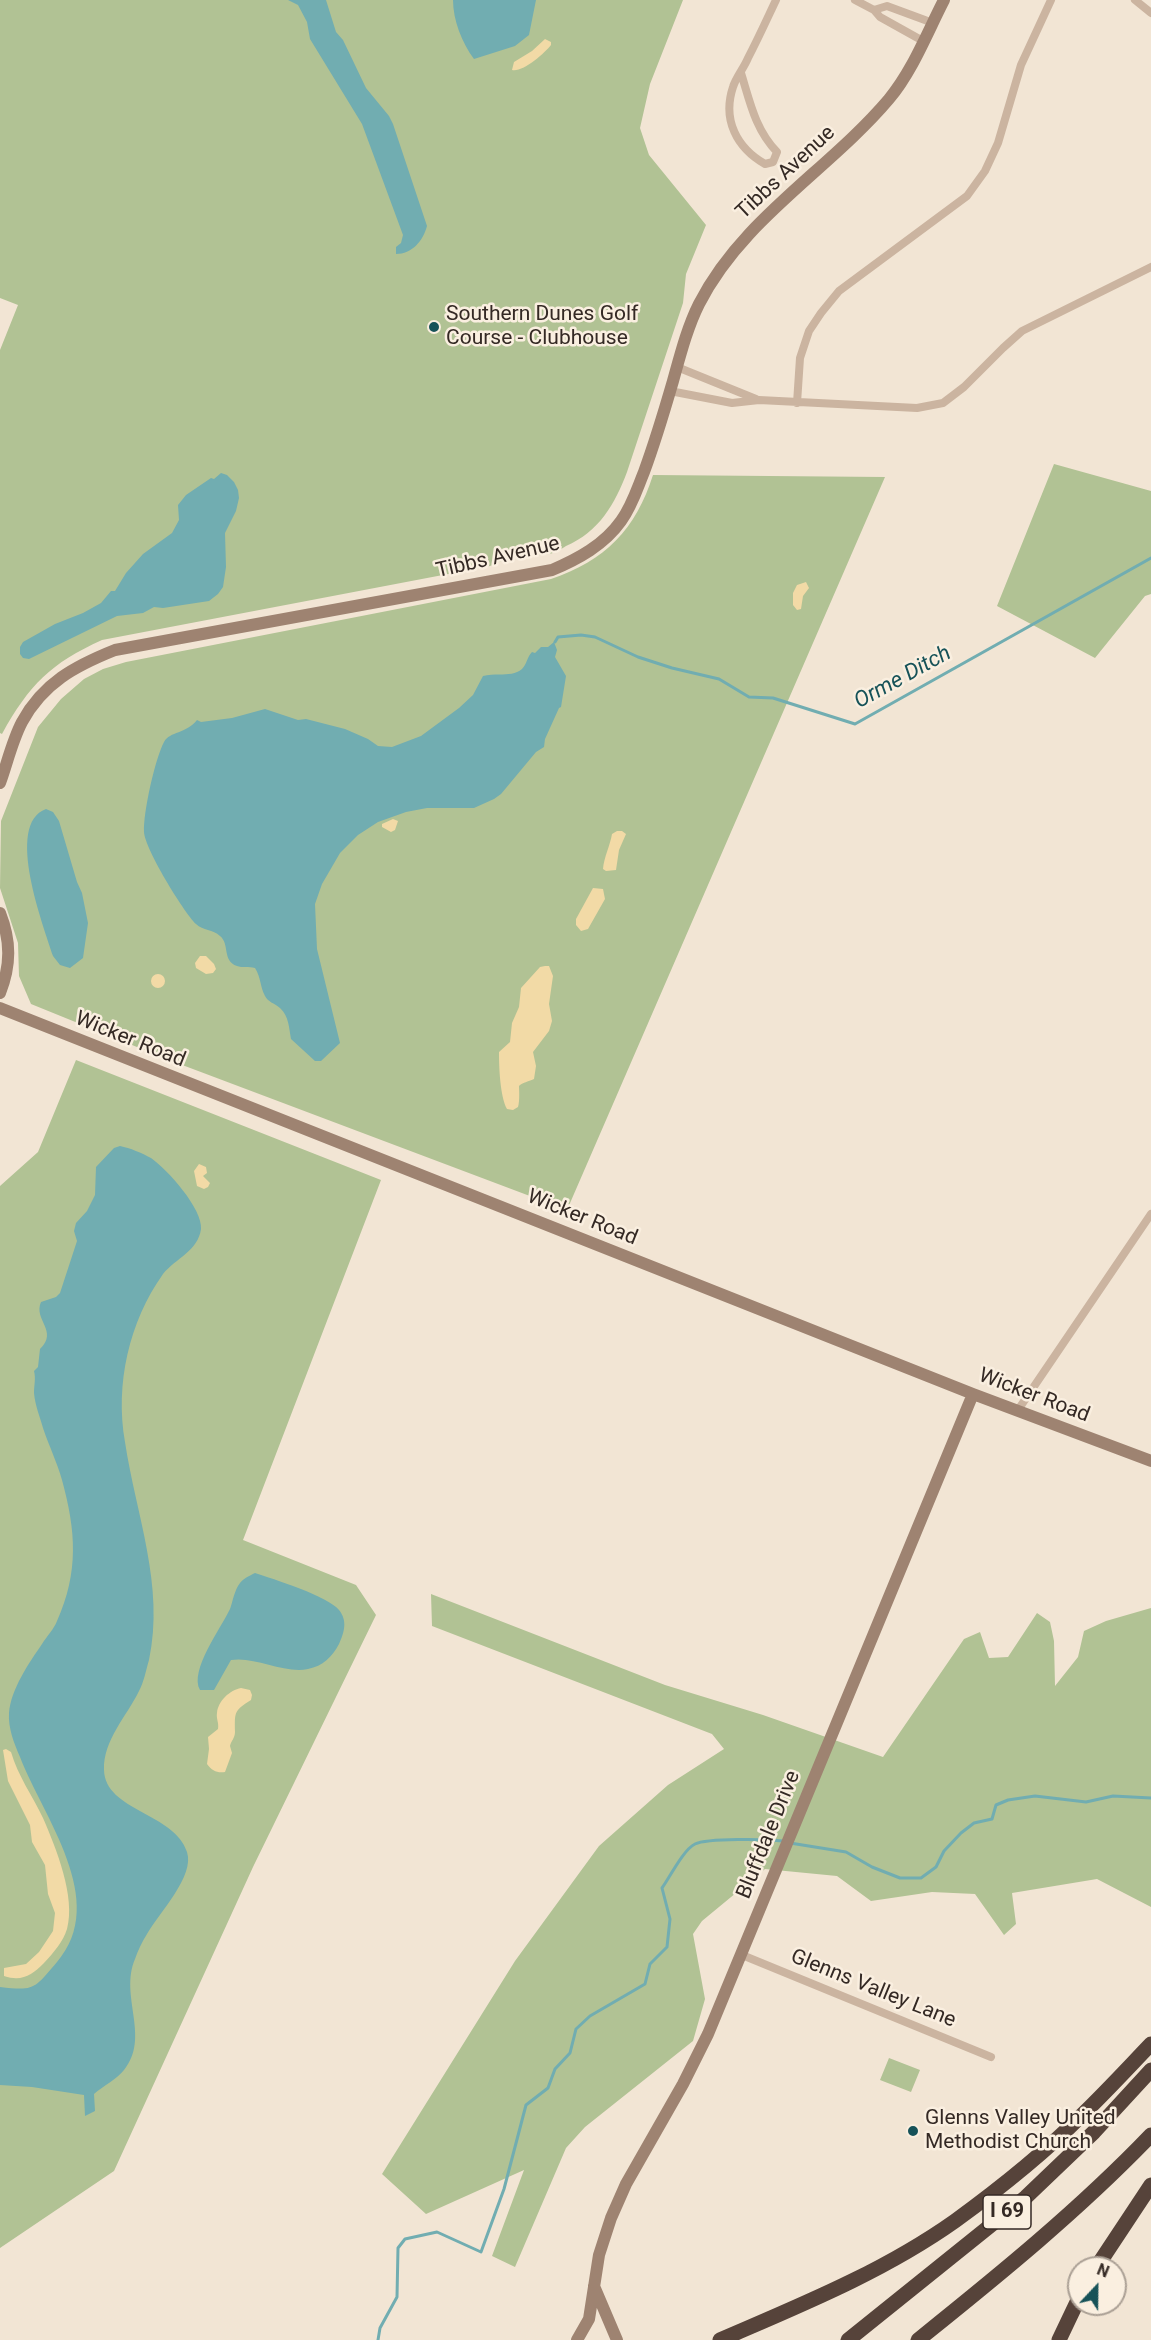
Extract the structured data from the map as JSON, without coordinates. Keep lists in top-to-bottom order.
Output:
{
  "streets": {
    "highway": ["I 69"],
    "street": [
      "Tibbs Avenue",
      "Wicker Road",
      "Bluffdale Drive",
      "Glenns Valley Lane"
    ]
  },
  "crossings": [
    ["Wicker Road", "Bluffdale Drive"],
    ["Bluffdale Drive", "Glenns Valley Lane"]
  ],
  "water": ["Orme Ditch"],
  "places": ["Southern Dunes Golf Course - Clubhouse", "Glenns Valley United Methodist Church"],
  "north": "top"
}
